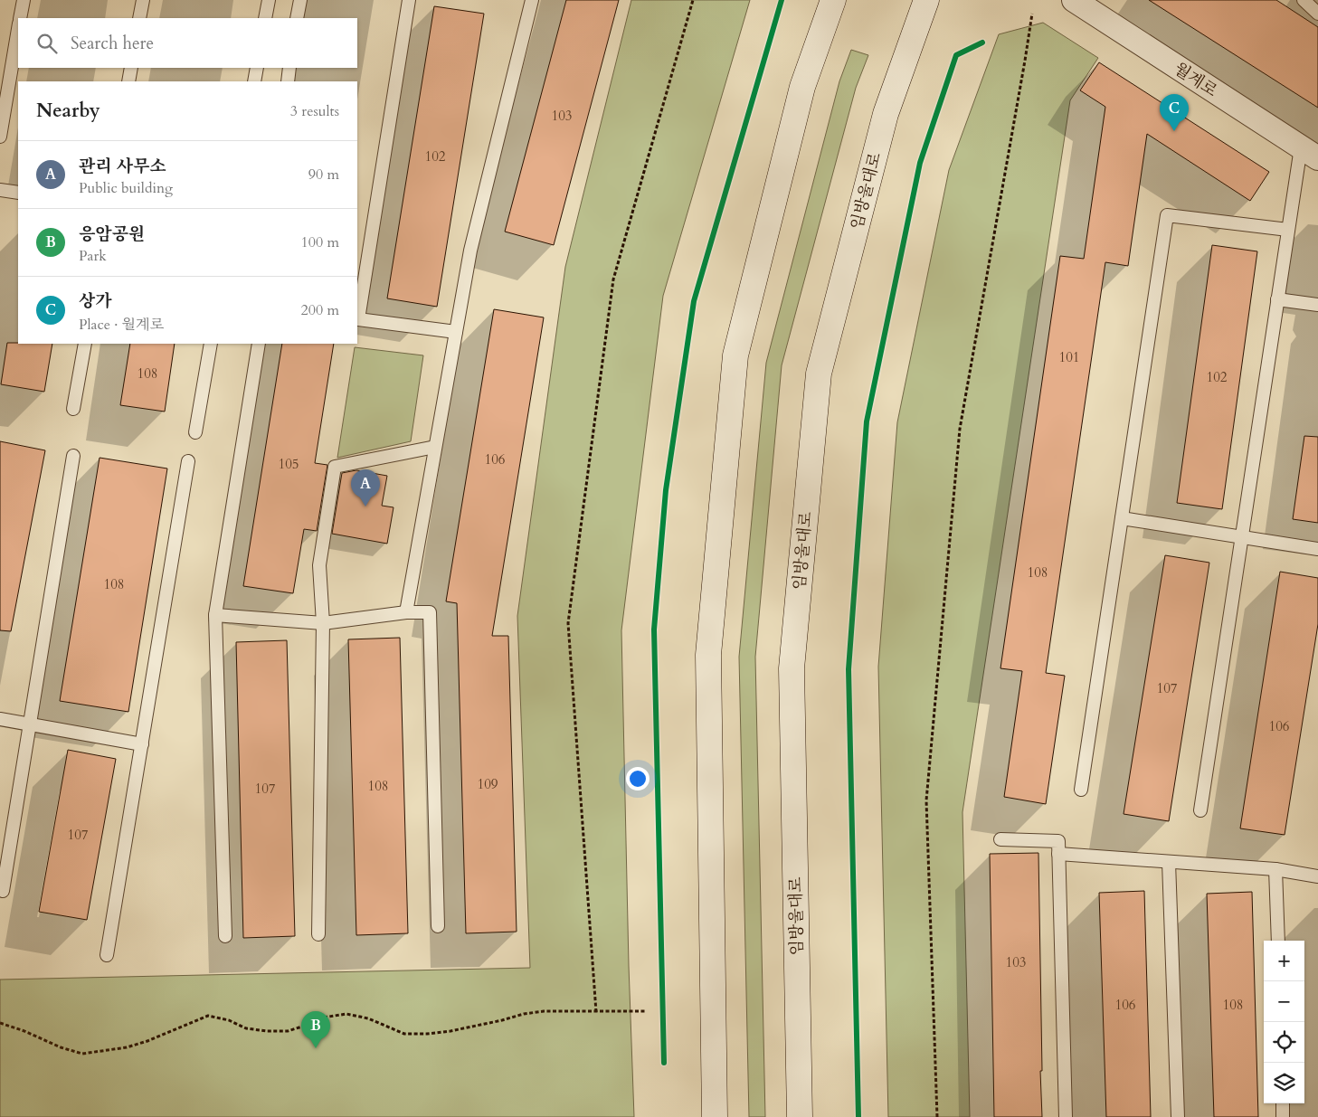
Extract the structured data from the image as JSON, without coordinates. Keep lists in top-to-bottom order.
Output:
{
  "streets": {
    "main road": ["임방울대로"],
    "street": ["월계로"]
  },
  "house_numbers": [
    "103",
    "102",
    "101",
    "108",
    "102",
    "106",
    "105",
    "108",
    "108",
    "107",
    "106",
    "109",
    "108",
    "107",
    "107",
    "103",
    "106",
    "108"
  ],
  "page": {
    "search": "Search here",
    "heading": ["Nearby", "3 results"],
    "pins": ["C", "A", "B"],
    "list": [
      {
        "mark": "A",
        "name": "관리 사무소",
        "note": "Public building",
        "value": "90 m"
      },
      {
        "mark": "B",
        "name": "응암공원",
        "note": "Park",
        "value": "100 m"
      },
      {
        "mark": "C",
        "name": "상가",
        "note": "Place · 월계로",
        "value": "200 m"
      }
    ],
    "map_buttons": ["+", "−"]
  }
}
